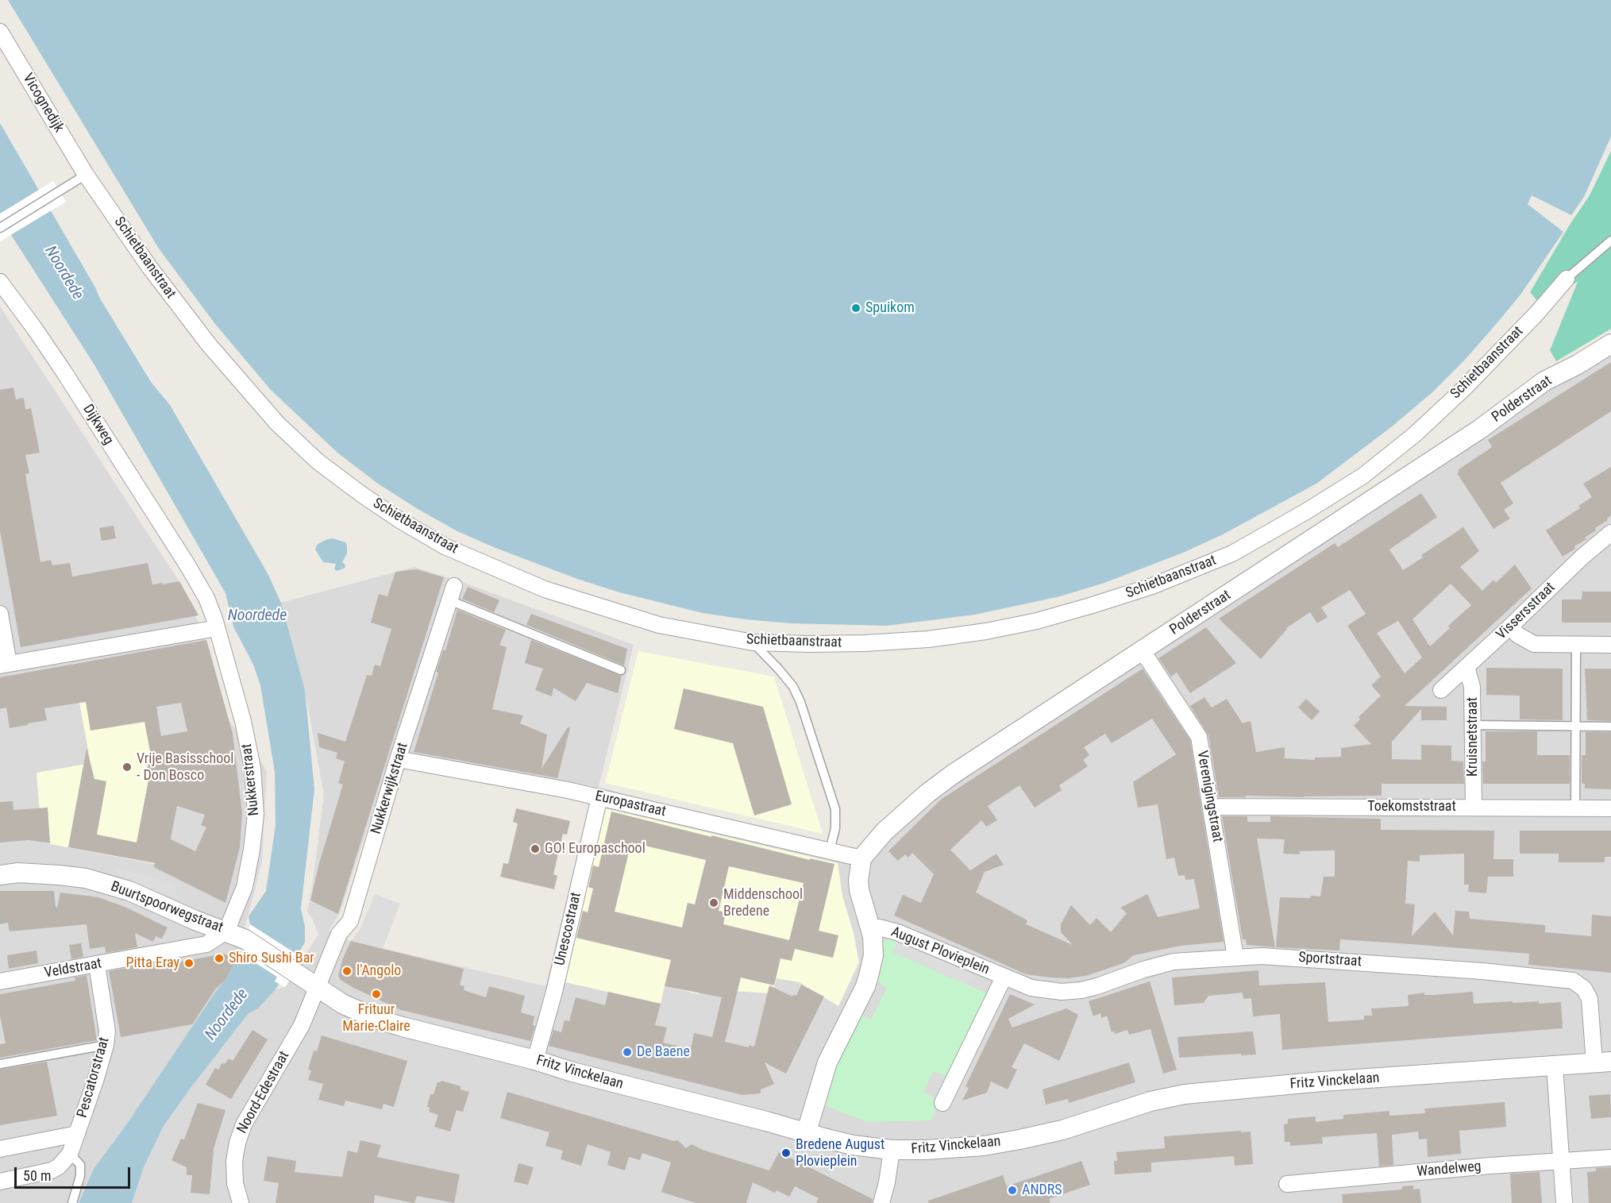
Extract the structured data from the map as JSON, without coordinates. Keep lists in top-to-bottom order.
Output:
{
  "streets": {
    "street": [
      "Vicognedijk",
      "Schietbaanstraat",
      "Polderstraat",
      "Dijkweg",
      "Vissersstraat",
      "Kruisnetstraat",
      "Nukkerstraat",
      "Nukkerwijkstraat",
      "Verenigingstraat",
      "Europastraat",
      "Toekomststraat",
      "Buurtspoorwegstraat",
      "Unescostraat",
      "August Plovieplein",
      "Sportstraat",
      "Veldstraat",
      "Fritz Vinckelaan",
      "Pescatorstraat",
      "Noord-Edestraat",
      "Wandelweg"
    ]
  },
  "crossings": [
    ["Vicognedijk", "Schietbaanstraat"],
    ["Polderstraat", "Verenigingstraat"],
    ["Polderstraat", "Europastraat"],
    ["Dijkweg", "Nukkerstraat"],
    ["Vissersstraat", "Kruisnetstraat"],
    ["Kruisnetstraat", "Toekomststraat"],
    ["Nukkerstraat", "Buurtspoorwegstraat"],
    ["Nukkerstraat", "Veldstraat"],
    ["Nukkerwijkstraat", "Europastraat"],
    ["Nukkerwijkstraat", "Buurtspoorwegstraat"],
    ["Nukkerwijkstraat", "Fritz Vinckelaan"],
    ["Nukkerwijkstraat", "Noord-Edestraat"],
    ["Verenigingstraat", "Toekomststraat"],
    ["Verenigingstraat", "Sportstraat"],
    ["Europastraat", "Unescostraat"],
    ["Buurtspoorwegstraat", "Veldstraat"],
    ["Buurtspoorwegstraat", "Fritz Vinckelaan"],
    ["Buurtspoorwegstraat", "Noord-Edestraat"],
    ["Unescostraat", "Fritz Vinckelaan"],
    ["August Plovieplein", "Sportstraat"],
    ["August Plovieplein", "Fritz Vinckelaan"],
    ["Sportstraat", "Fritz Vinckelaan"],
    ["Veldstraat", "Pescatorstraat"],
    ["Fritz Vinckelaan", "Noord-Edestraat"]
  ],
  "water": ["Noordede"],
  "places": [
    "Spuikom",
    "Vrije Basisschool - Don Bosco",
    "GO! Europaschool",
    "Middenschool Bredene",
    "Shiro Sushi Bar",
    "Pitta Eray",
    "l'Angolo",
    "Frituur Marie-Claire",
    "De Baene",
    "Bredene August Plovieplein",
    "ANDRS"
  ],
  "scale_bar": "50 m"
}
